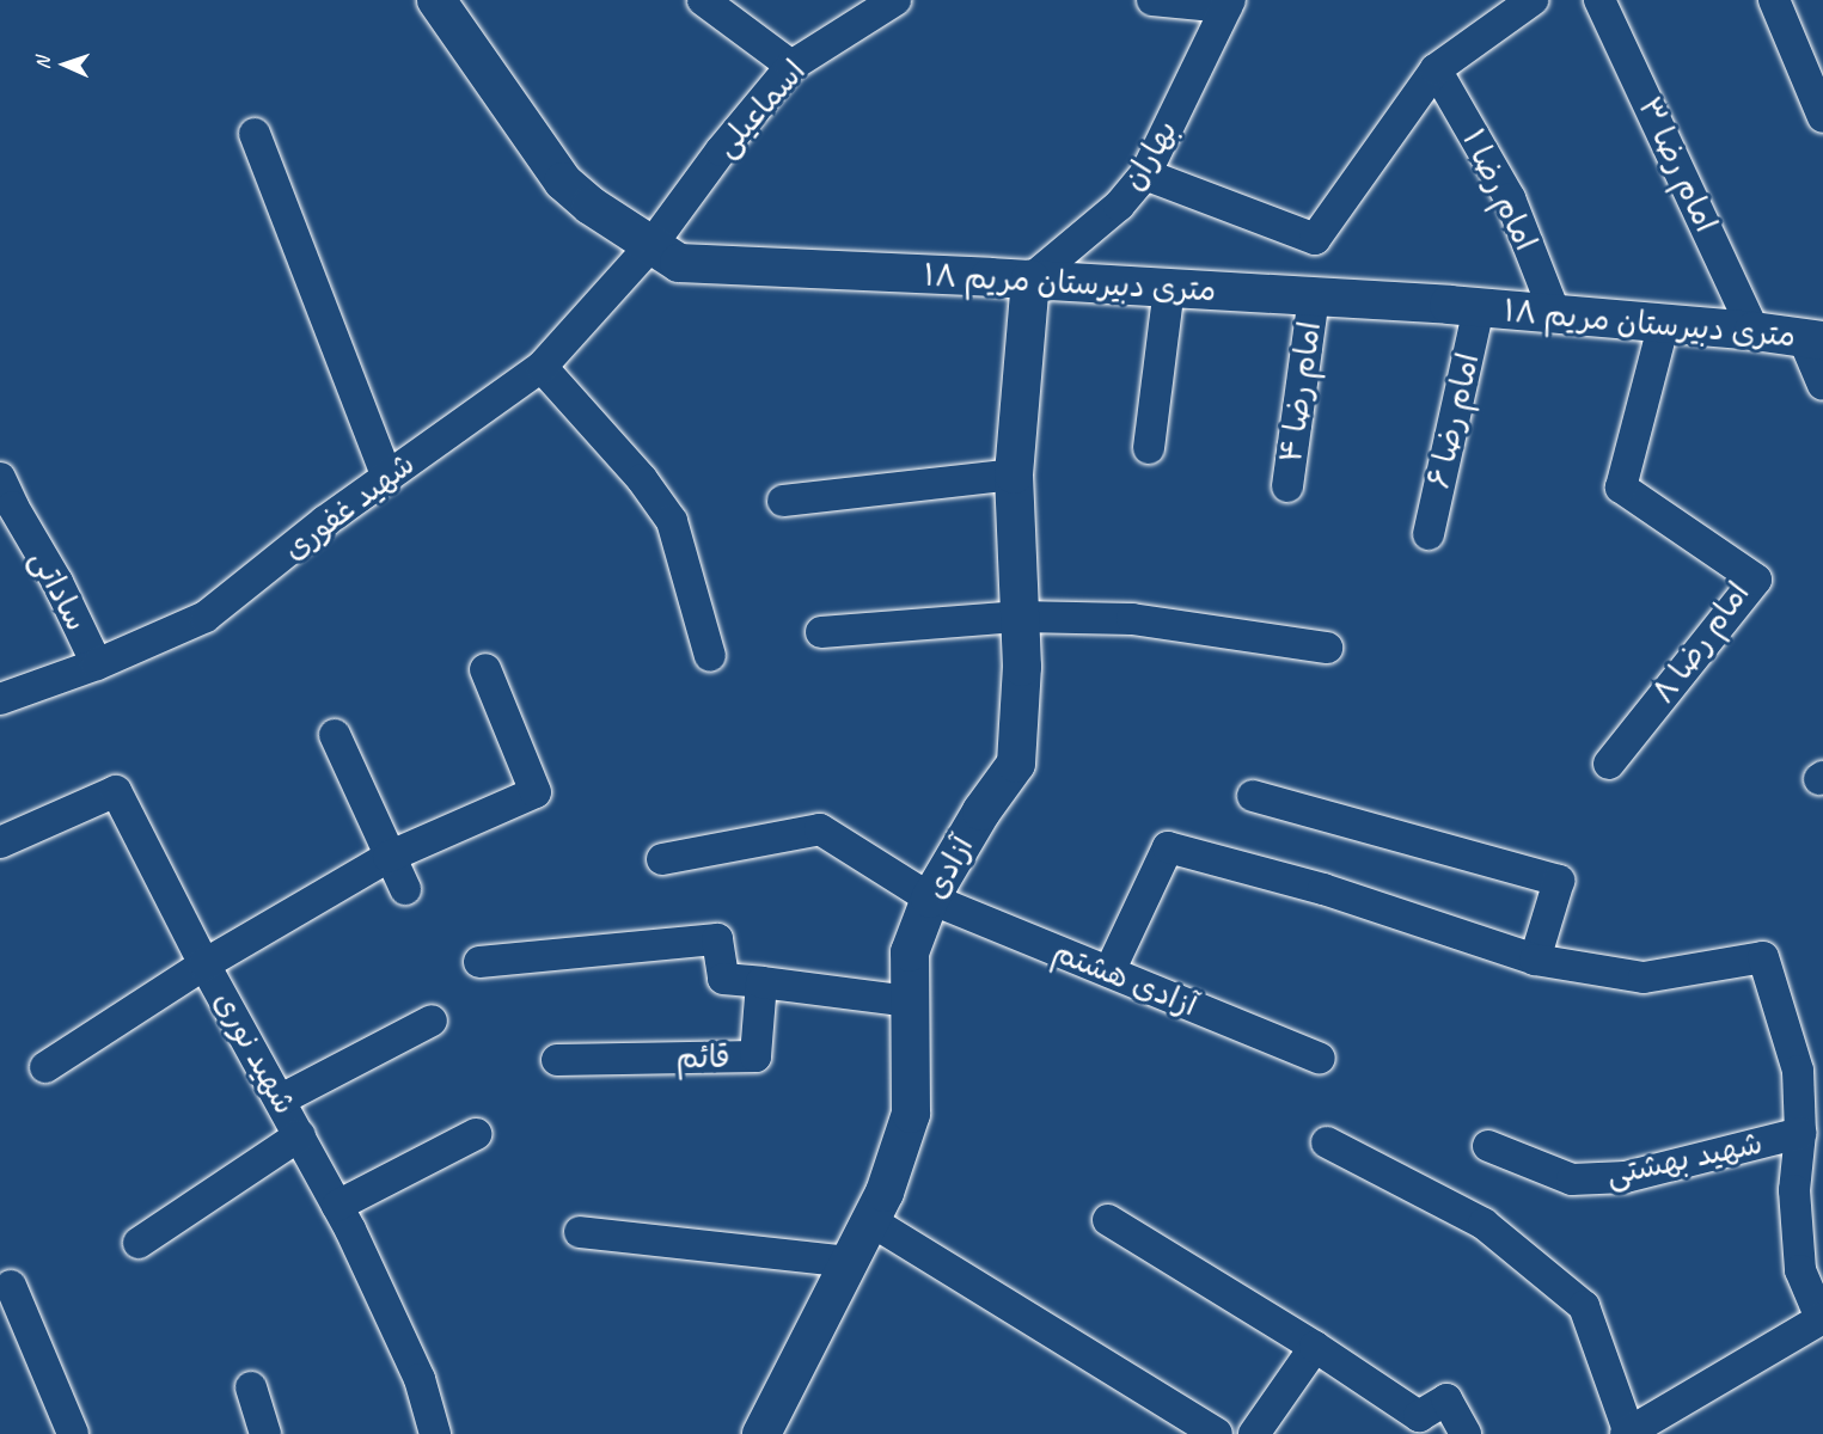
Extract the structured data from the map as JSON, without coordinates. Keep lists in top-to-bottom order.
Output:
{
  "streets": {
    "street": [
      "اسماعیلی",
      "بهاران",
      "امام رضا ۳",
      "امام رضا ۱",
      "۱۸ متری دبیرستان مریم",
      "امام رضا ۴",
      "امام رضا ۶",
      "شهید غفوری",
      "ساداتی",
      "امام رضا ۸",
      "آزادی",
      "آزادی هشتم",
      "شهید نوری",
      "قائم",
      "شهید بهشتی"
    ]
  },
  "crossings": [
    ["اسماعیلی", "۱۸ متری دبیرستان مریم"],
    ["اسماعیلی", "شهید غفوری"],
    ["بهاران", "۱۸ متری دبیرستان مریم"],
    ["بهاران", "آزادی"],
    ["امام رضا ۳", "۱۸ متری دبیرستان مریم"],
    ["امام رضا ۱", "۱۸ متری دبیرستان مریم"],
    ["۱۸ متری دبیرستان مریم", "امام رضا ۴"],
    ["۱۸ متری دبیرستان مریم", "امام رضا ۶"],
    ["۱۸ متری دبیرستان مریم", "شهید غفوری"],
    ["۱۸ متری دبیرستان مریم", "امام رضا ۸"],
    ["۱۸ متری دبیرستان مریم", "آزادی"],
    ["شهید غفوری", "ساداتی"],
    ["آزادی", "آزادی هشتم"]
  ],
  "north": "left"
}
